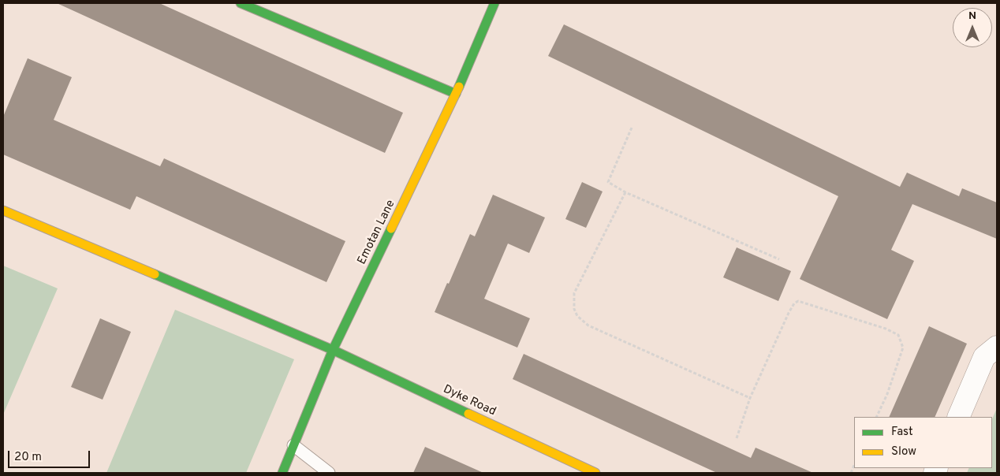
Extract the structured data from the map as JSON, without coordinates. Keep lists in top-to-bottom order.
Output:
{
  "streets": {
    "street": ["Emotan Lane", "Dyke Road"]
  },
  "crossings": [
    ["Emotan Lane", "Dyke Road"]
  ],
  "legend": ["Fast", "Slow"],
  "scale_bar": "20 m",
  "north": "top"
}
